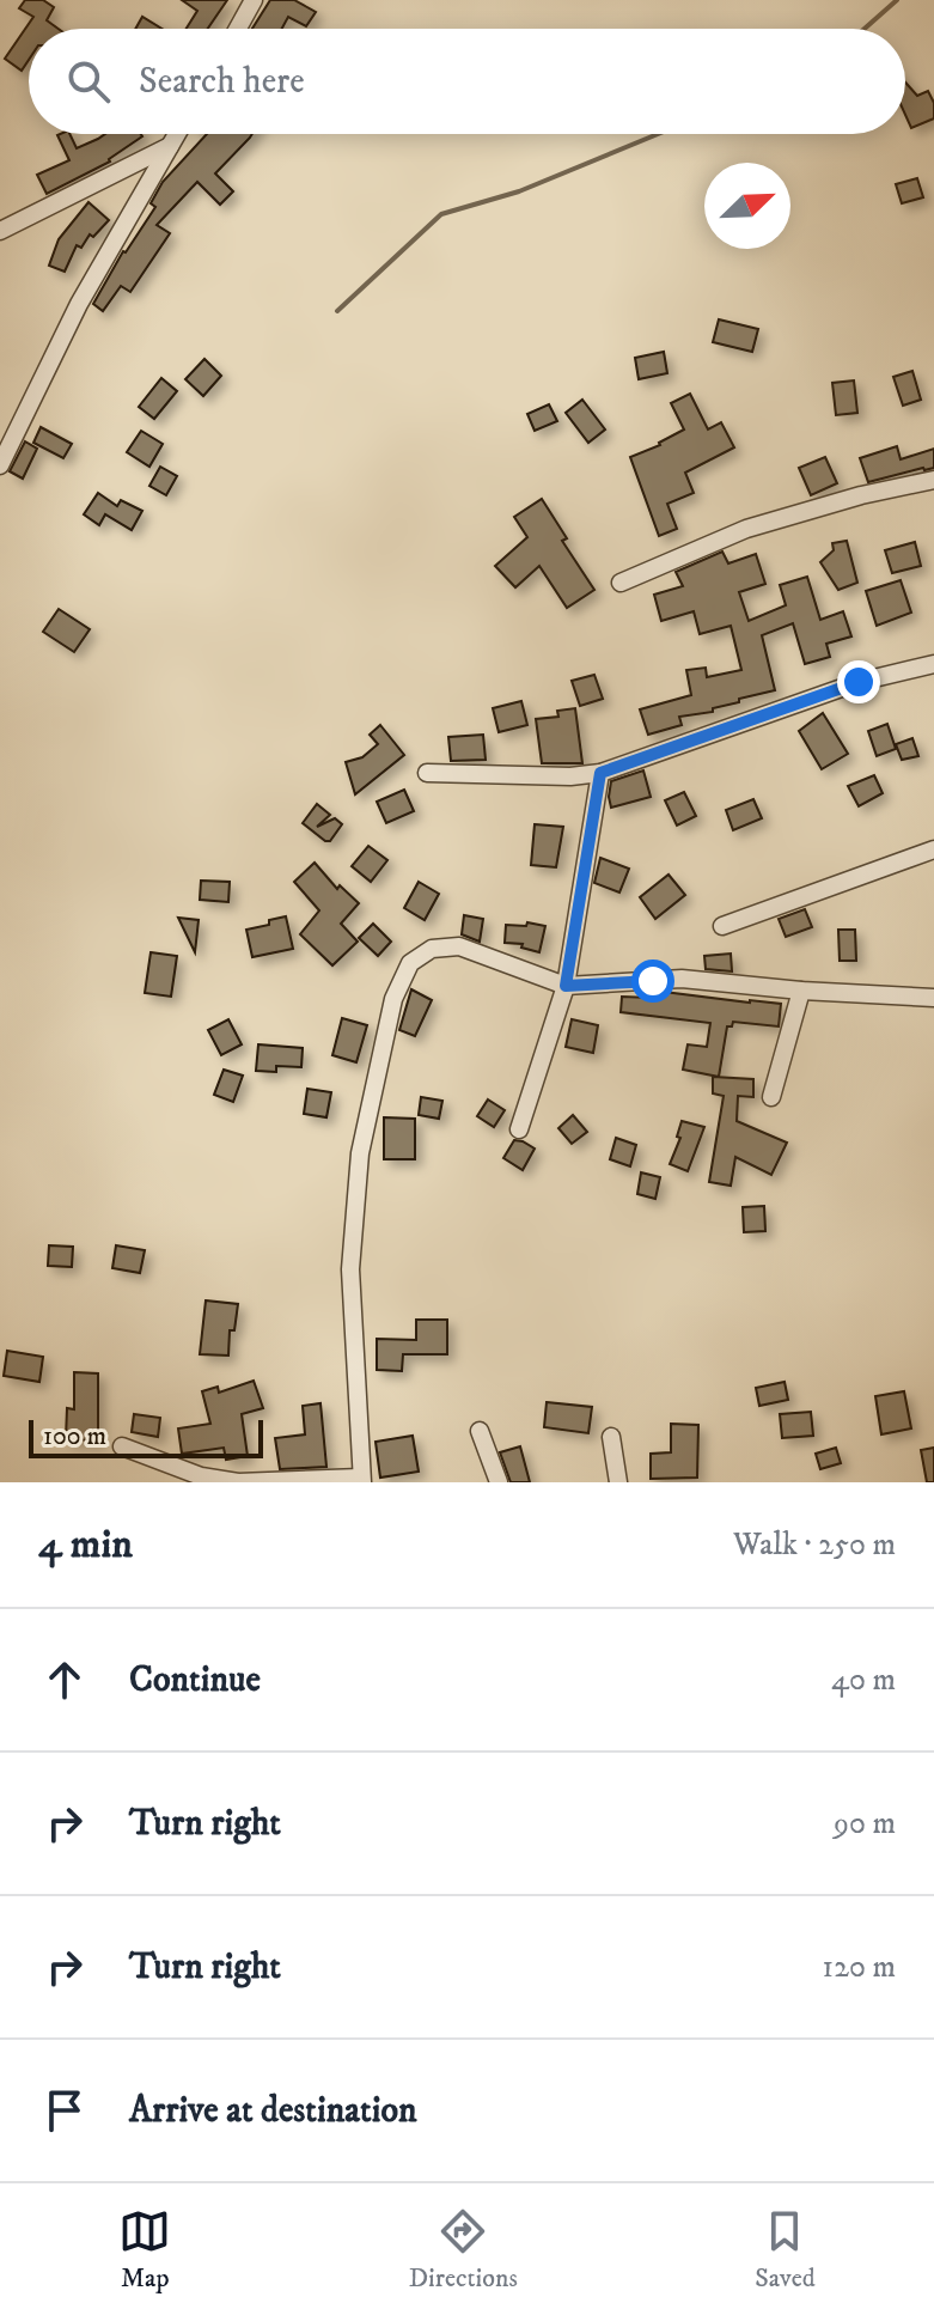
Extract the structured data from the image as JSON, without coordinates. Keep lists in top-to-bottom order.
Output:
{
  "scale_bar": "100 m",
  "north": "top right",
  "page": {
    "search": "Search here",
    "scale": "100 m",
    "heading": ["4 min", "Walk · 250 m"],
    "list": [
      ["Continue", "40 m"],
      ["Turn right", "90 m"],
      ["Turn right", "120 m"],
      "Arrive at destination"
    ],
    "nav": ["Map", "Directions", "Saved"]
  }
}
